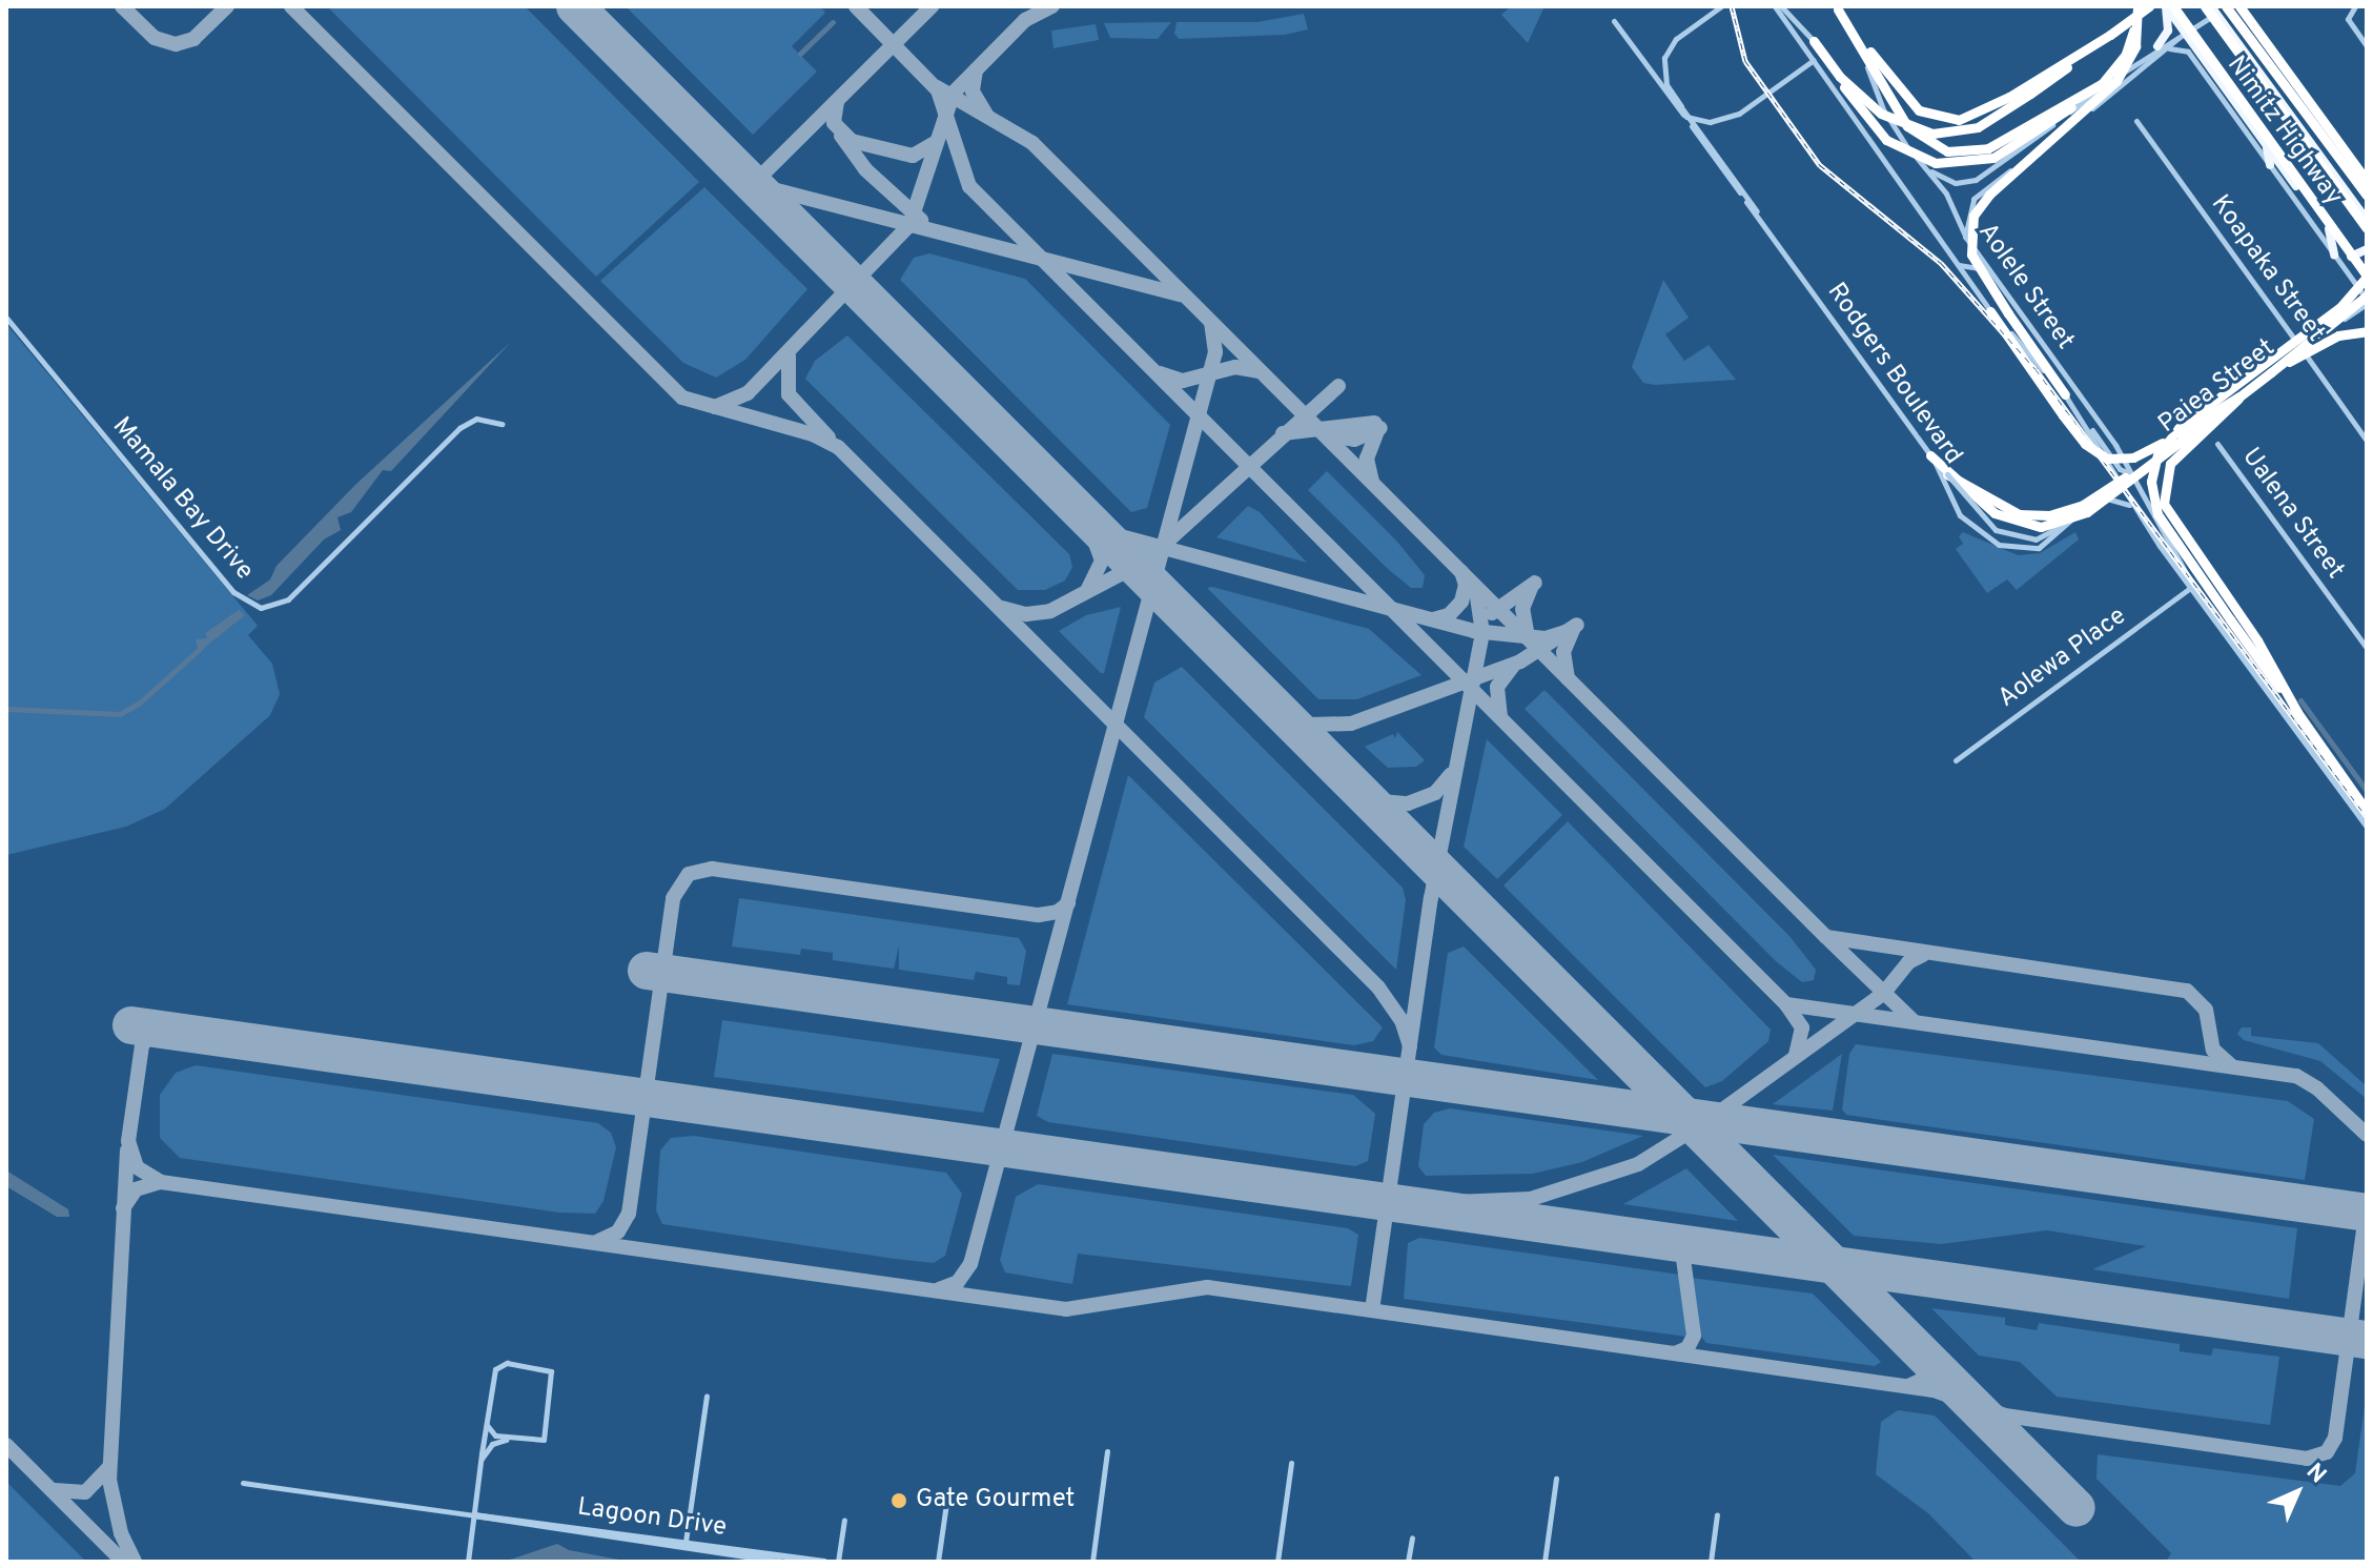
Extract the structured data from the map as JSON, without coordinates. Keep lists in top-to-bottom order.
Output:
{
  "streets": {
    "main road": ["Nimitz Highway"],
    "street": [
      "Koapaka Street",
      "Aolele Street",
      "Rodgers Boulevard",
      "Paiea Street",
      "Mamala Bay Drive",
      "Ualena Street",
      "Aolewa Place",
      "Lagoon Drive"
    ]
  },
  "crossings": [
    ["Koapaka Street", "Paiea Street"],
    ["Aolele Street", "Rodgers Boulevard"],
    ["Aolele Street", "Paiea Street"],
    ["Aolele Street", "Aolewa Place"],
    ["Rodgers Boulevard", "Paiea Street"]
  ],
  "places": ["Gate Gourmet"],
  "north": "top right"
}
